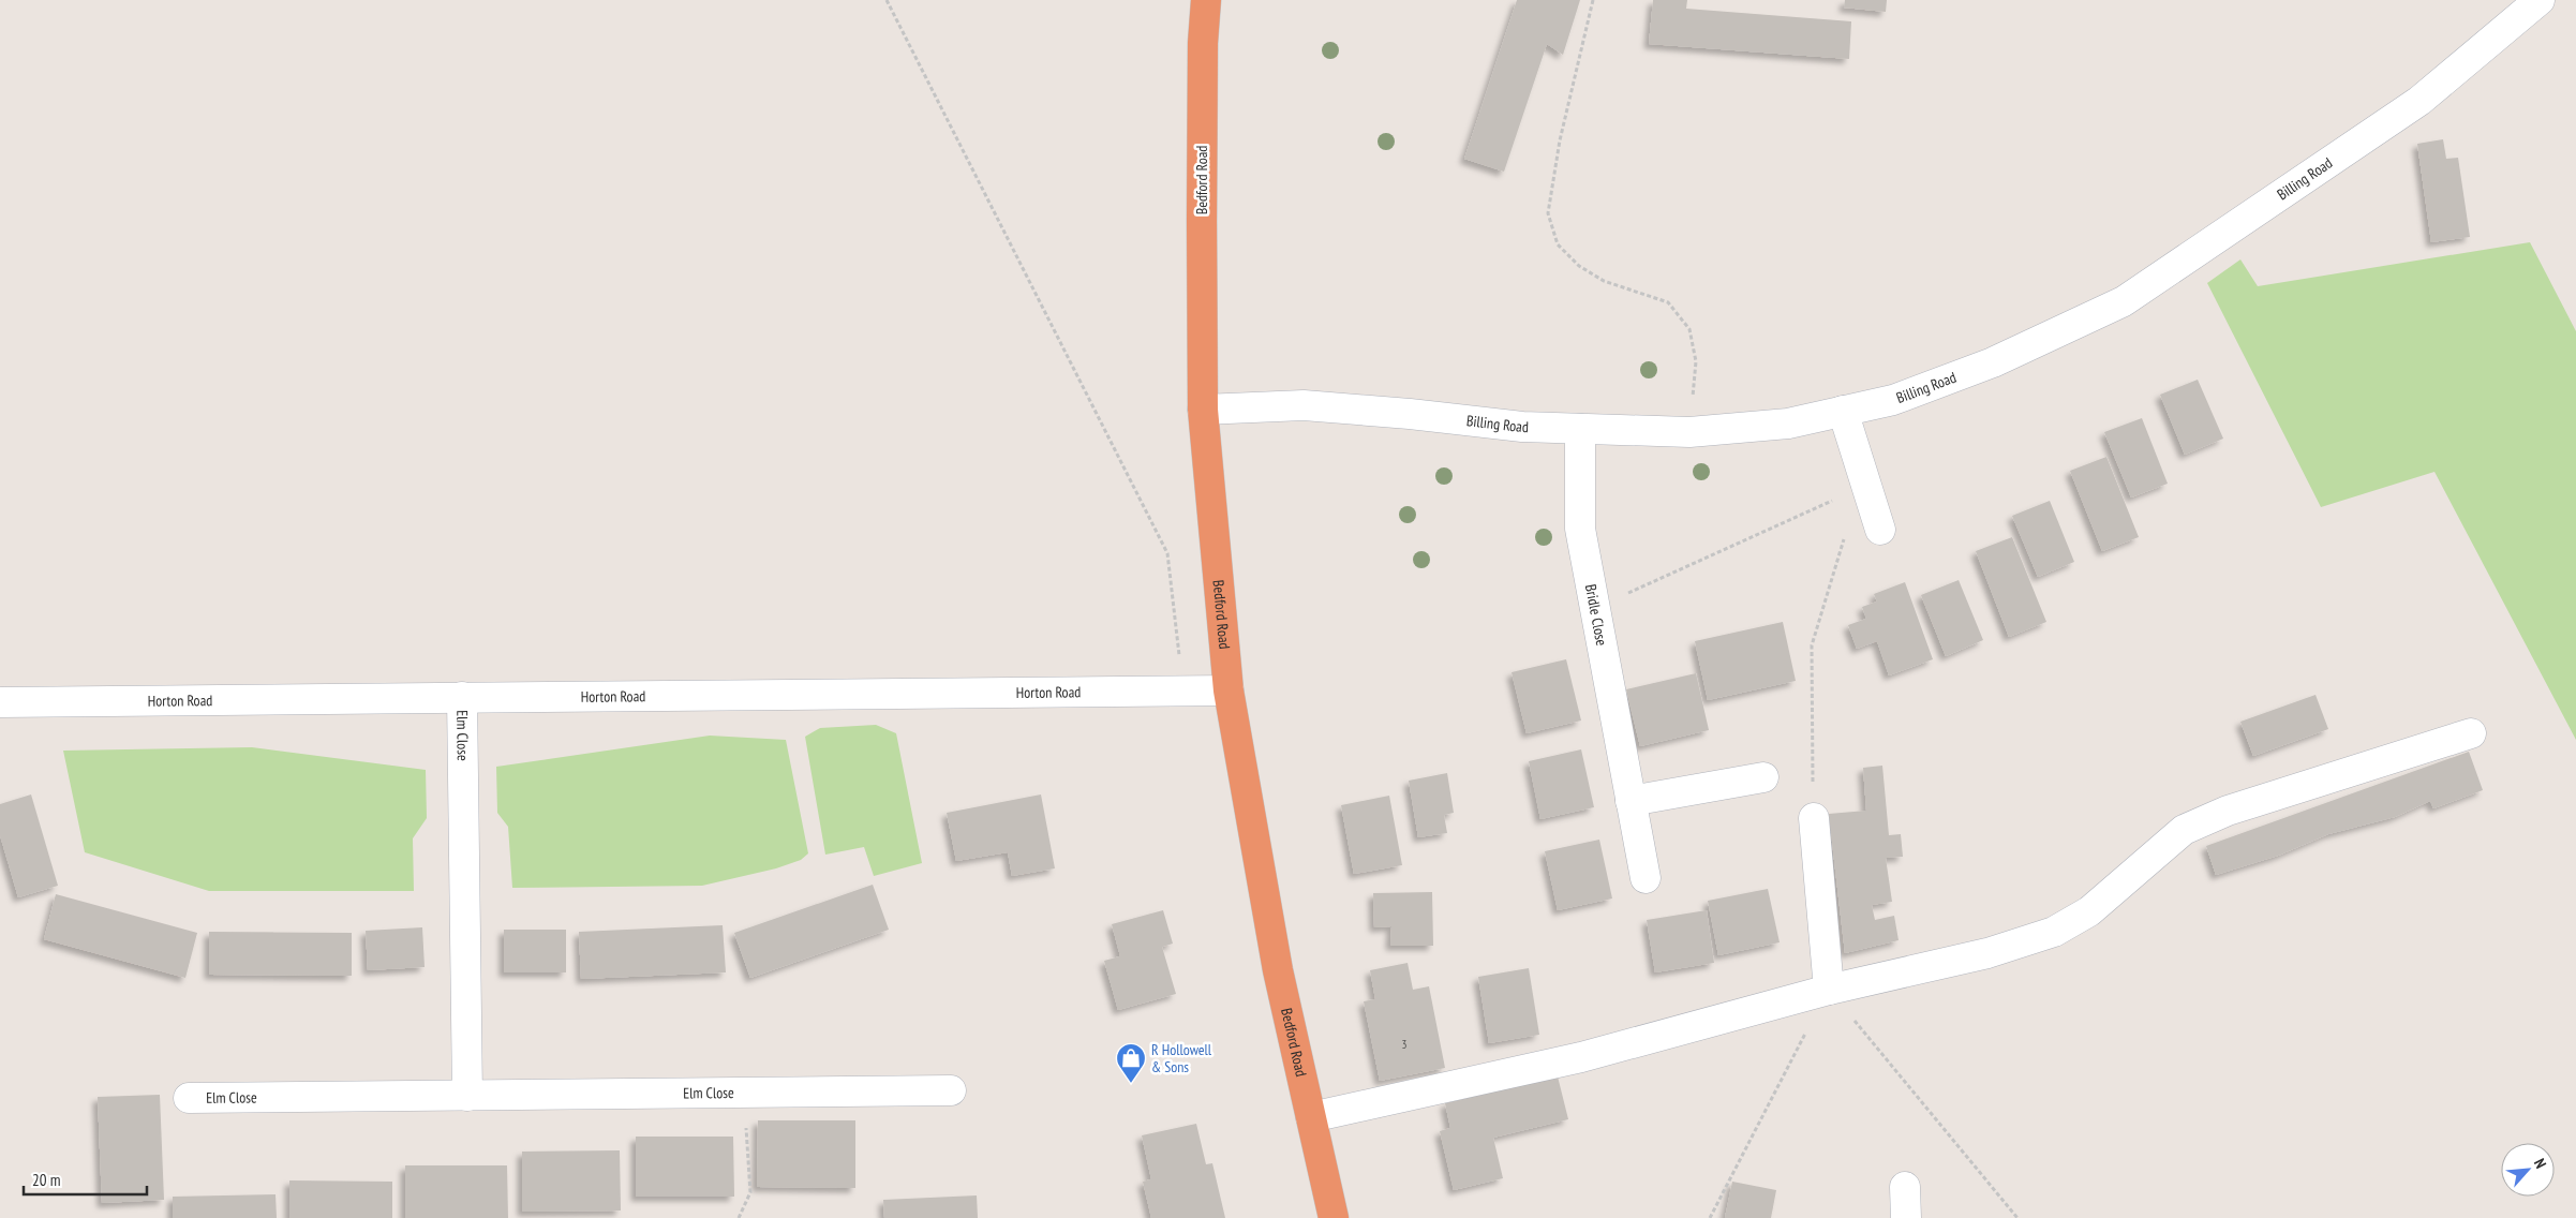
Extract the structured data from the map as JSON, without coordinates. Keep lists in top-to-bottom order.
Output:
{
  "streets": {
    "highway": ["Bedford Road"],
    "street": [
      "Billing Road",
      "Bridle Close",
      "Horton Road",
      "Elm Close"
    ]
  },
  "crossings": [
    ["Billing Road", "Bedford Road"],
    ["Billing Road", "Bridle Close"],
    ["Bedford Road", "Horton Road"],
    ["Horton Road", "Elm Close"]
  ],
  "places": {
    "shop": ["R Hollowell & Sons"]
  },
  "house_numbers": ["3"],
  "scale_bar": "20 m",
  "north": "top right"
}
